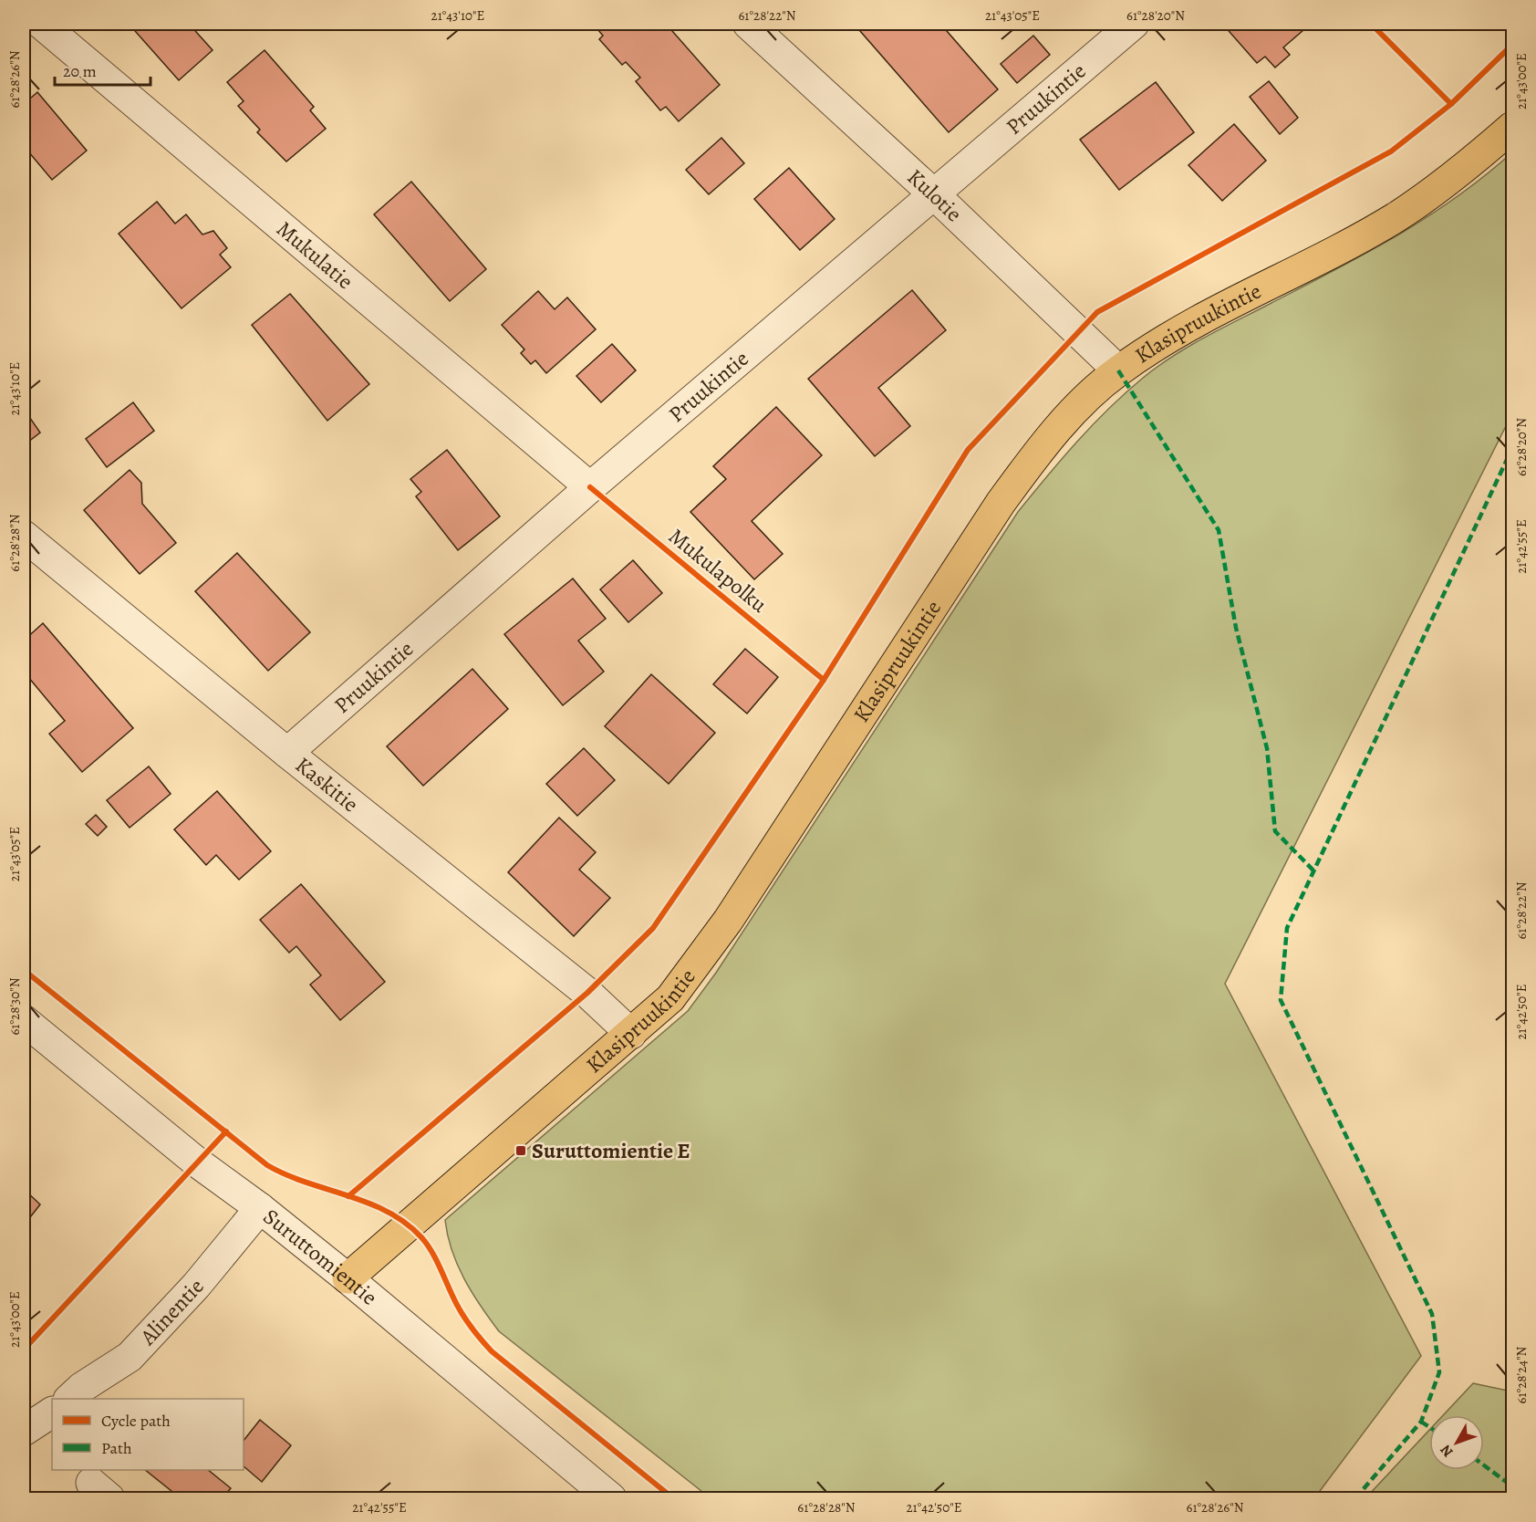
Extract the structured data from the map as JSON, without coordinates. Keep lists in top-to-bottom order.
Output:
{
  "streets": {
    "main road": ["Klasipruukintie"],
    "street": [
      "Pruukintie",
      "Kulotie",
      "Mukulatie",
      "Kaskitie",
      "Suruttomientie",
      "Alinentie"
    ],
    "cycle path": ["Mukulapolku"]
  },
  "crossings": [
    ["Pruukintie", "Kulotie"],
    ["Pruukintie", "Mukulatie"],
    ["Pruukintie", "Kaskitie"],
    ["Kulotie", "Klasipruukintie"],
    ["Klasipruukintie", "Kaskitie"],
    ["Klasipruukintie", "Suruttomientie"],
    ["Suruttomientie", "Alinentie"]
  ],
  "places": {
    "transit": ["Suruttomientie E"]
  },
  "legend": ["Cycle path", "Path"],
  "scale_bar": "20 m",
  "north": "bottom left",
  "coordinates": [
    "21°43'10\"E",
    "61°28'22\"N",
    "21°43'05\"E",
    "61°28'20\"N",
    "61°28'26\"N",
    "21°43'00\"E",
    "61°28'28\"N",
    "21°42'55\"E",
    "61°28'30\"N",
    "21°42'50\"E",
    "61°28'24\"N"
  ]
}
